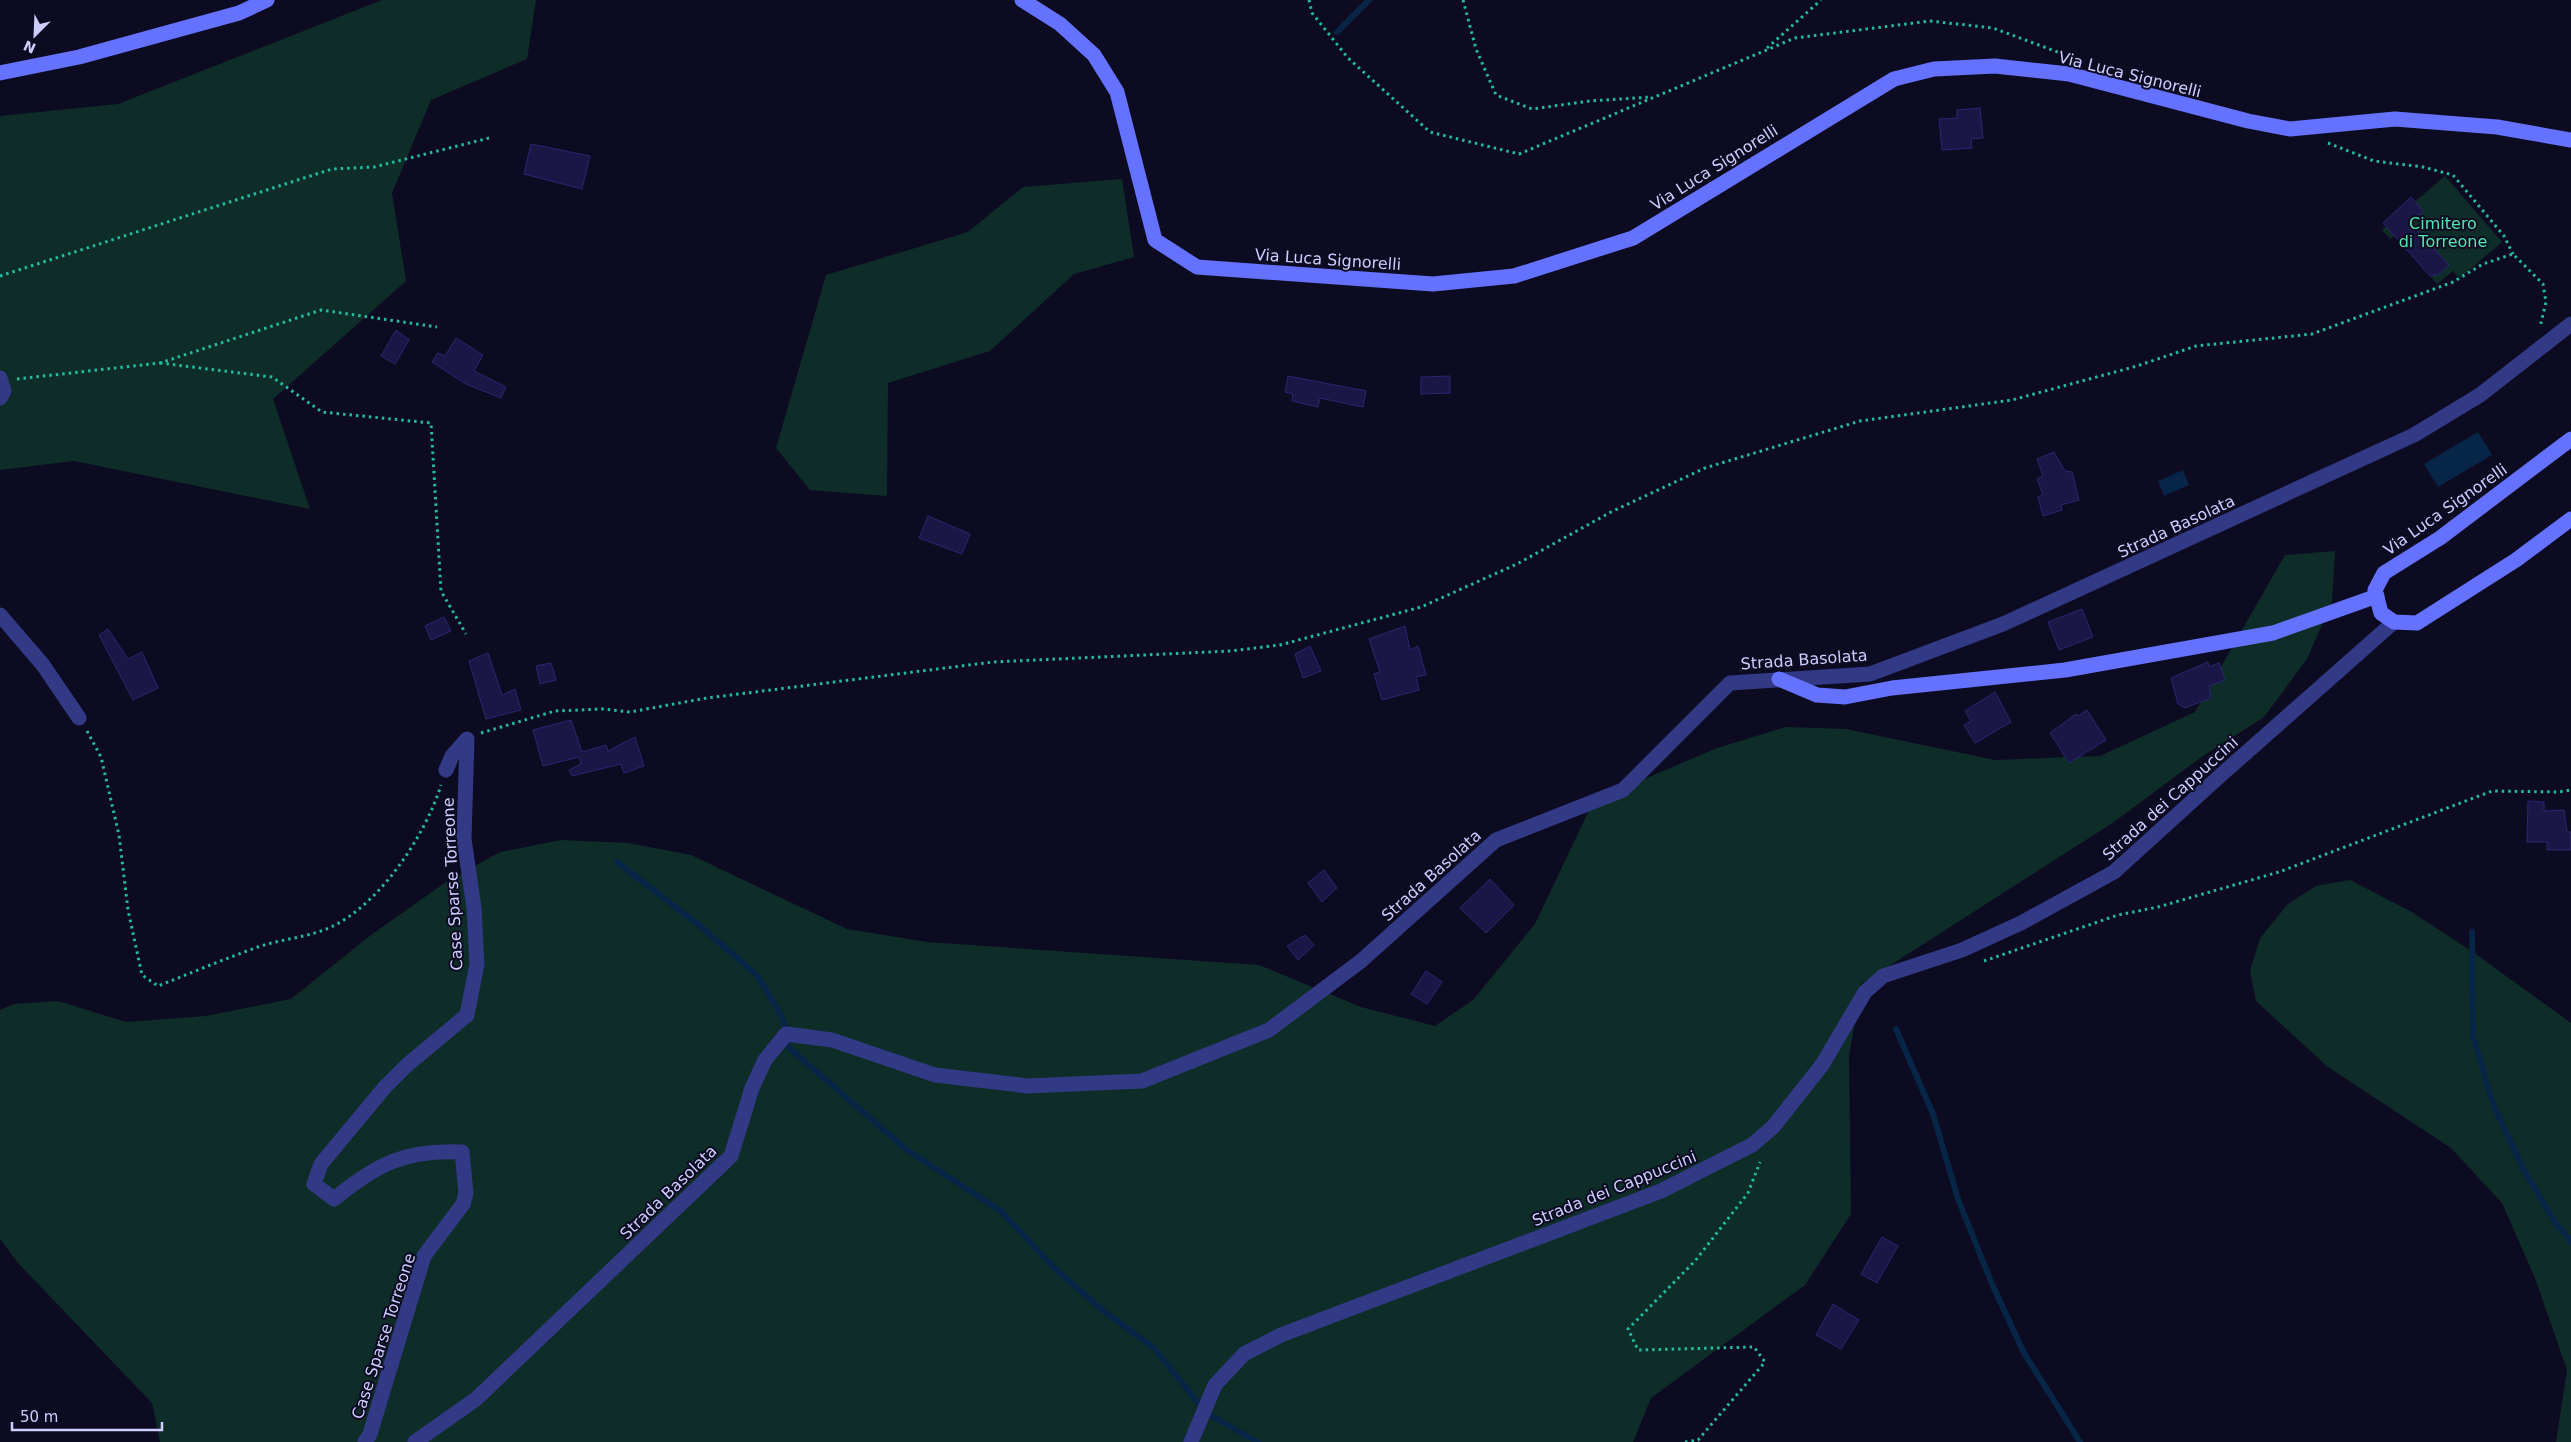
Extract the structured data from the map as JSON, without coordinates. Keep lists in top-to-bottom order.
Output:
{
  "streets": {
    "main road": ["Via Luca Signorelli"],
    "street": ["Strada Basolata", "Strada dei Cappuccini", "Case Sparse Torreone"]
  },
  "parks": ["Cimitero di Torreone"],
  "scale_bar": "50 m",
  "north": "bottom left"
}
